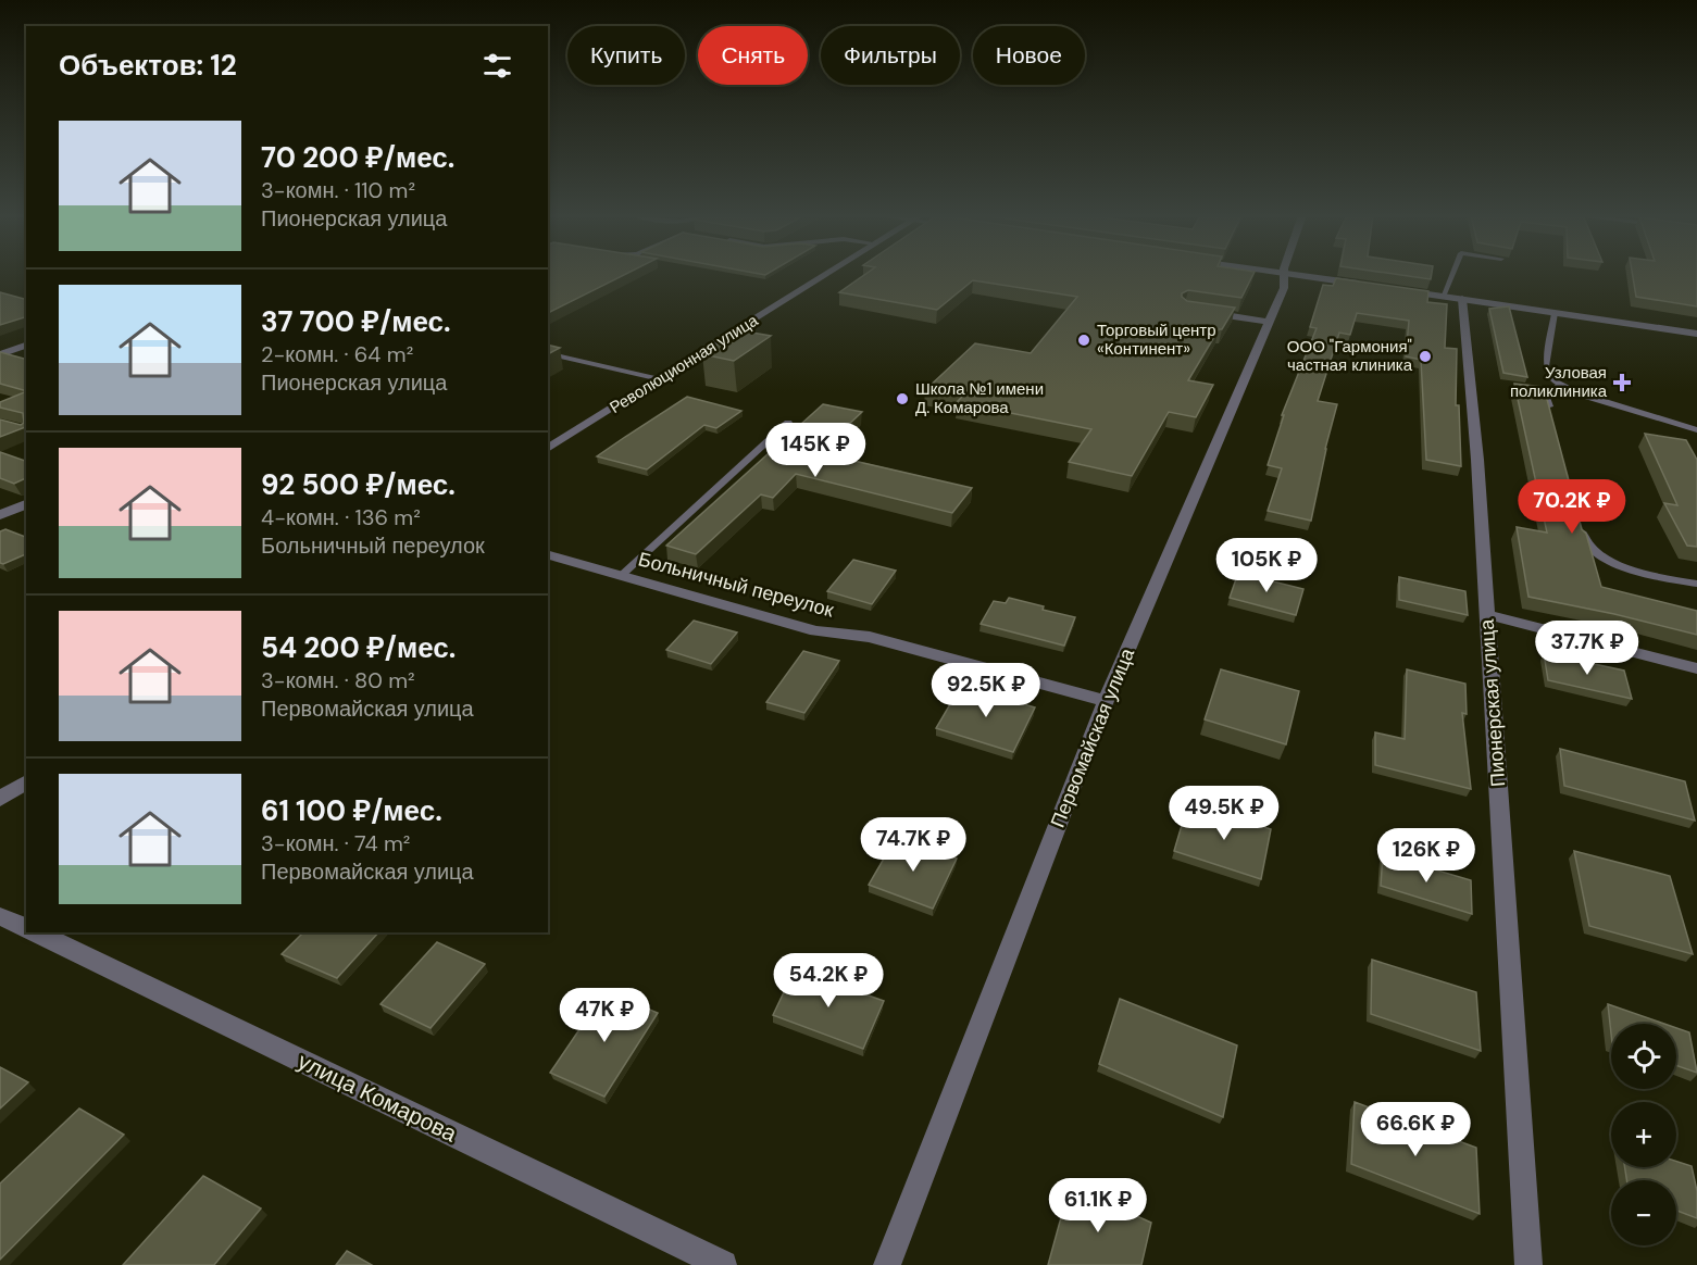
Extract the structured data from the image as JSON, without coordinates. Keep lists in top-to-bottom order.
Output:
{
  "streets": {
    "street": [
      "Революционная улица",
      "Больничный переулок",
      "Пионерская улица",
      "Первомайская улица",
      "улица Комарова"
    ]
  },
  "crossings": [
    ["Больничный переулок", "Первомайская улица"]
  ],
  "places": {
    "other": ["Торговый центр «Континент»", "ООО \"Гармония\" частная клиника", "Школа №1 имени Д. Комарова"],
    "health": ["Узловая поликлиника"]
  },
  "page": {
    "chip": [
      "Купить",
      "Снять",
      "Фильтры",
      "Новое"
    ],
    "heading": "Объектов: 12",
    "list": [
      {
        "name": "70 200 ₽/мес.",
        "note": "3-комн. · 110 m² · Пионерская улица"
      },
      {
        "name": "37 700 ₽/мес.",
        "note": "2-комн. · 64 m² · Пионерская улица"
      },
      {
        "name": "92 500 ₽/мес.",
        "note": "4-комн. · 136 m² · Больничный переулок"
      },
      {
        "name": "54 200 ₽/мес.",
        "note": "3-комн. · 80 m² · Первомайская улица"
      },
      {
        "name": "61 100 ₽/мес.",
        "note": "3-комн. · 74 m² · Первомайская улица"
      }
    ],
    "price": [
      "145K ₽",
      "70.2K ₽",
      "105K ₽",
      "37.7K ₽",
      "92.5K ₽",
      "49.5K ₽",
      "74.7K ₽",
      "126K ₽",
      "54.2K ₽",
      "47K ₽",
      "66.6K ₽",
      "61.1K ₽"
    ],
    "map_buttons": ["+", "−"]
  }
}
